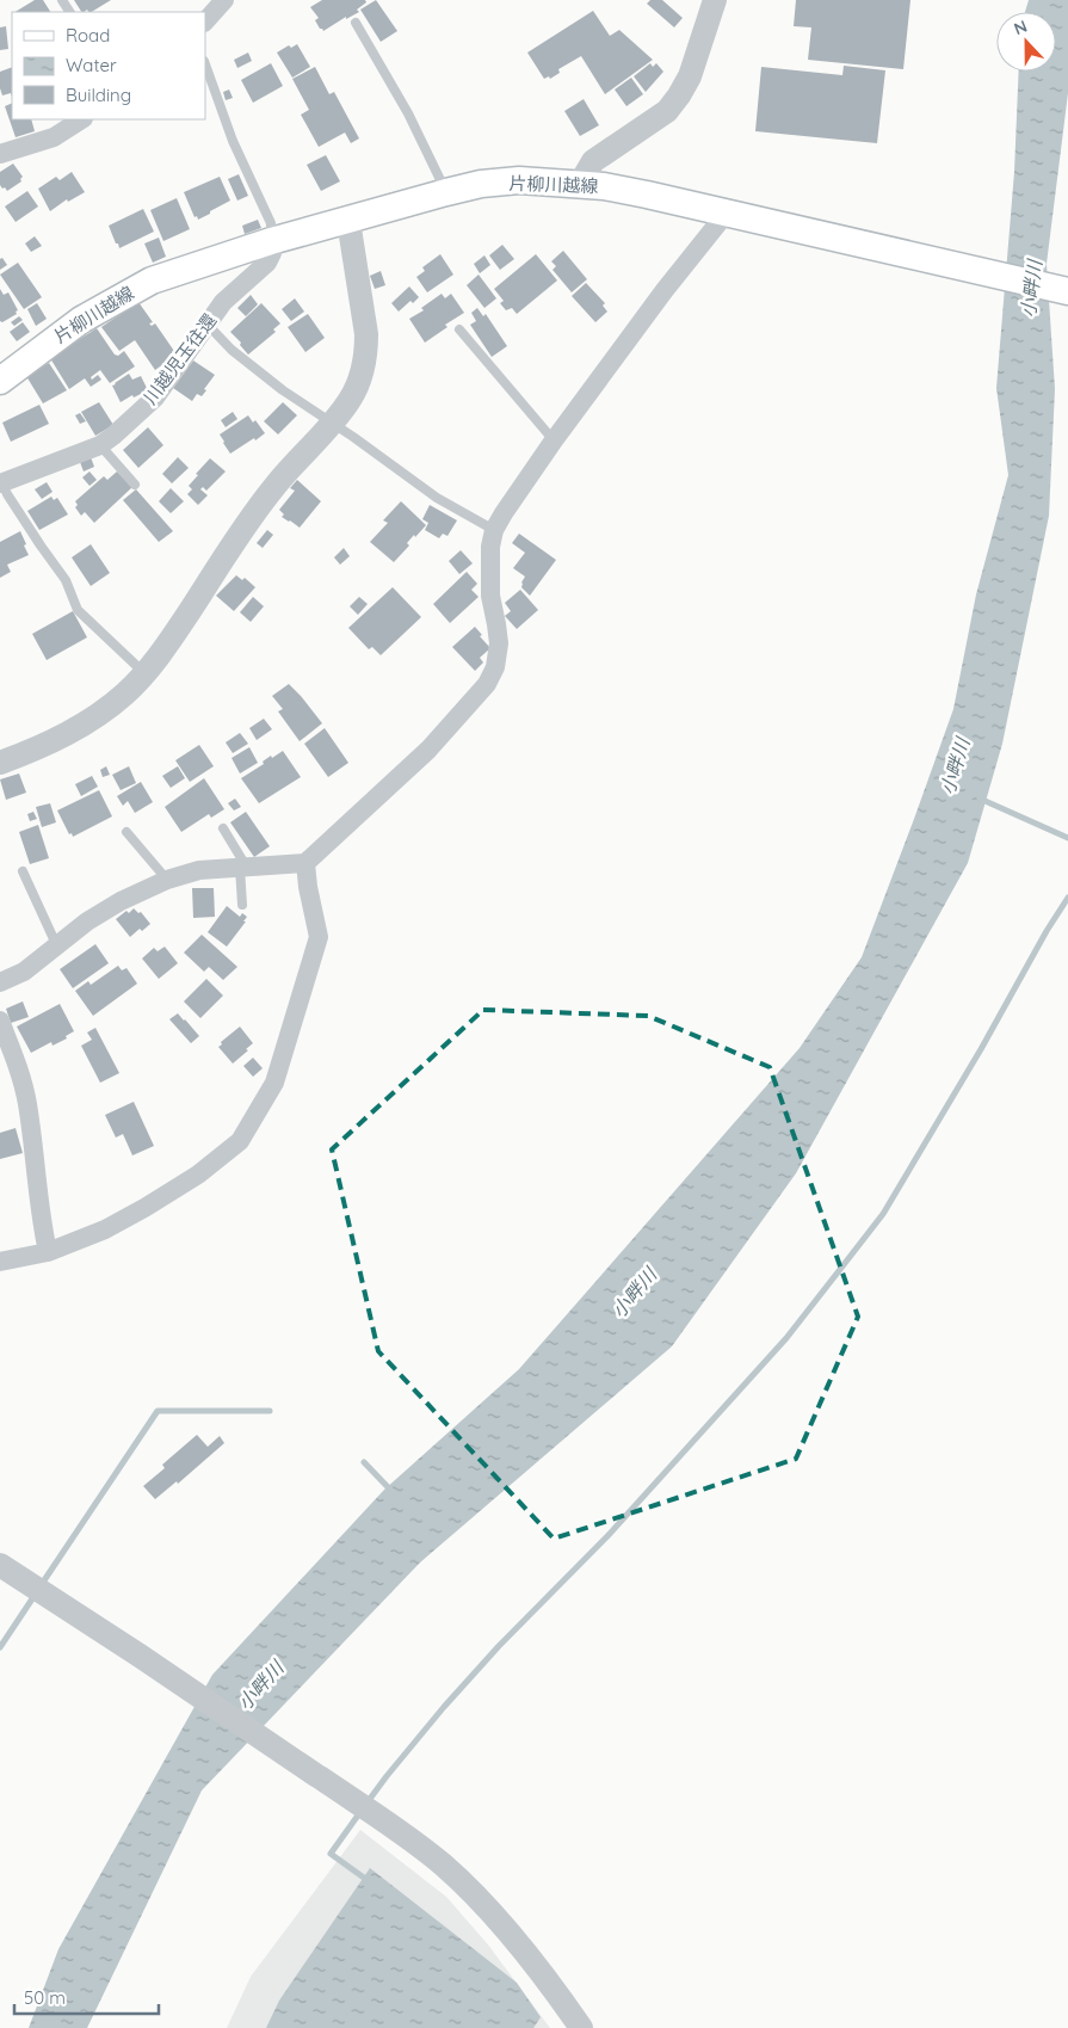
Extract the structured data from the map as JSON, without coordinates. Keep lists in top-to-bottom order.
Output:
{
  "streets": {
    "main road": ["片柳川越線"],
    "street": ["川越児玉往還"]
  },
  "crossings": [
    ["片柳川越線", "川越児玉往還"]
  ],
  "water": ["小畔川"],
  "legend": ["Road", "Water", "Building"],
  "scale_bar": "50 m",
  "north": "top"
}
